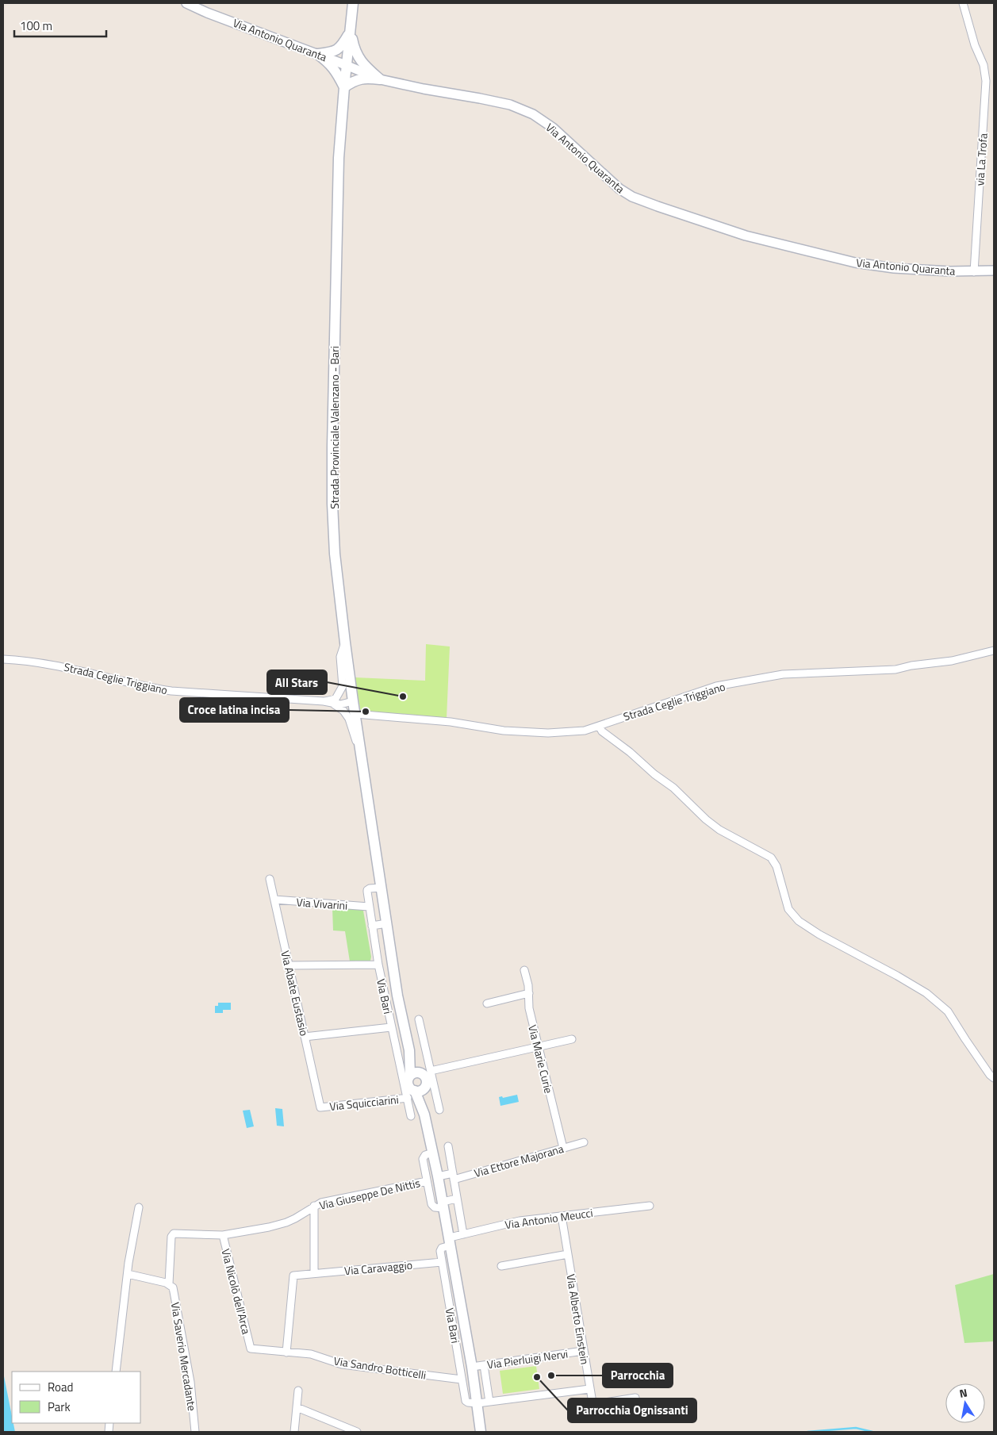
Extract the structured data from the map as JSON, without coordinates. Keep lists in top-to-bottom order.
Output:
{
  "streets": {
    "main road": ["Strada Provinciale Valenzano - Bari", "Via Bari"],
    "street": [
      "Via Antonio Quaranta",
      "via La Trofa",
      "Strada Ceglie Triggiano",
      "Via Vivarini",
      "Via Abate Eustasio",
      "Via Marie Curie",
      "Via Squicciarini",
      "Via Ettore Majorana",
      "Via Giuseppe De Nittis",
      "Via Antonio Meucci",
      "Via Caravaggio",
      "Via Nicolò dell'Arca",
      "Via Alberto Einstein",
      "Via Saverio Mercadante",
      "Via Pierluigi Nervi",
      "Via Sandro Botticelli"
    ]
  },
  "crossings": [
    ["Via Antonio Quaranta", "via La Trofa"],
    ["Via Antonio Quaranta", "Strada Provinciale Valenzano - Bari"],
    ["Strada Provinciale Valenzano - Bari", "Strada Ceglie Triggiano"],
    ["Strada Provinciale Valenzano - Bari", "Via Bari"],
    ["Via Vivarini", "Via Abate Eustasio"],
    ["Via Vivarini", "Via Bari"],
    ["Via Abate Eustasio", "Via Squicciarini"],
    ["Via Bari", "Via Squicciarini"],
    ["Via Bari", "Via Ettore Majorana"],
    ["Via Bari", "Via Antonio Meucci"],
    ["Via Bari", "Via Caravaggio"],
    ["Via Bari", "Via Pierluigi Nervi"],
    ["Via Bari", "Via Sandro Botticelli"],
    ["Via Marie Curie", "Via Ettore Majorana"],
    ["Via Giuseppe De Nittis", "Via Nicolò dell'Arca"],
    ["Via Giuseppe De Nittis", "Via Saverio Mercadante"],
    ["Via Antonio Meucci", "Via Alberto Einstein"],
    ["Via Caravaggio", "Via Sandro Botticelli"],
    ["Via Nicolò dell'Arca", "Via Saverio Mercadante"],
    ["Via Nicolò dell'Arca", "Via Sandro Botticelli"],
    ["Via Alberto Einstein", "Via Pierluigi Nervi"]
  ],
  "places": [
    "All Stars",
    "Croce latina incisa",
    "Parrocchia",
    "Parrocchia Ognissanti"
  ],
  "legend": ["Road", "Park"],
  "scale_bar": "100 m",
  "north": "top"
}
